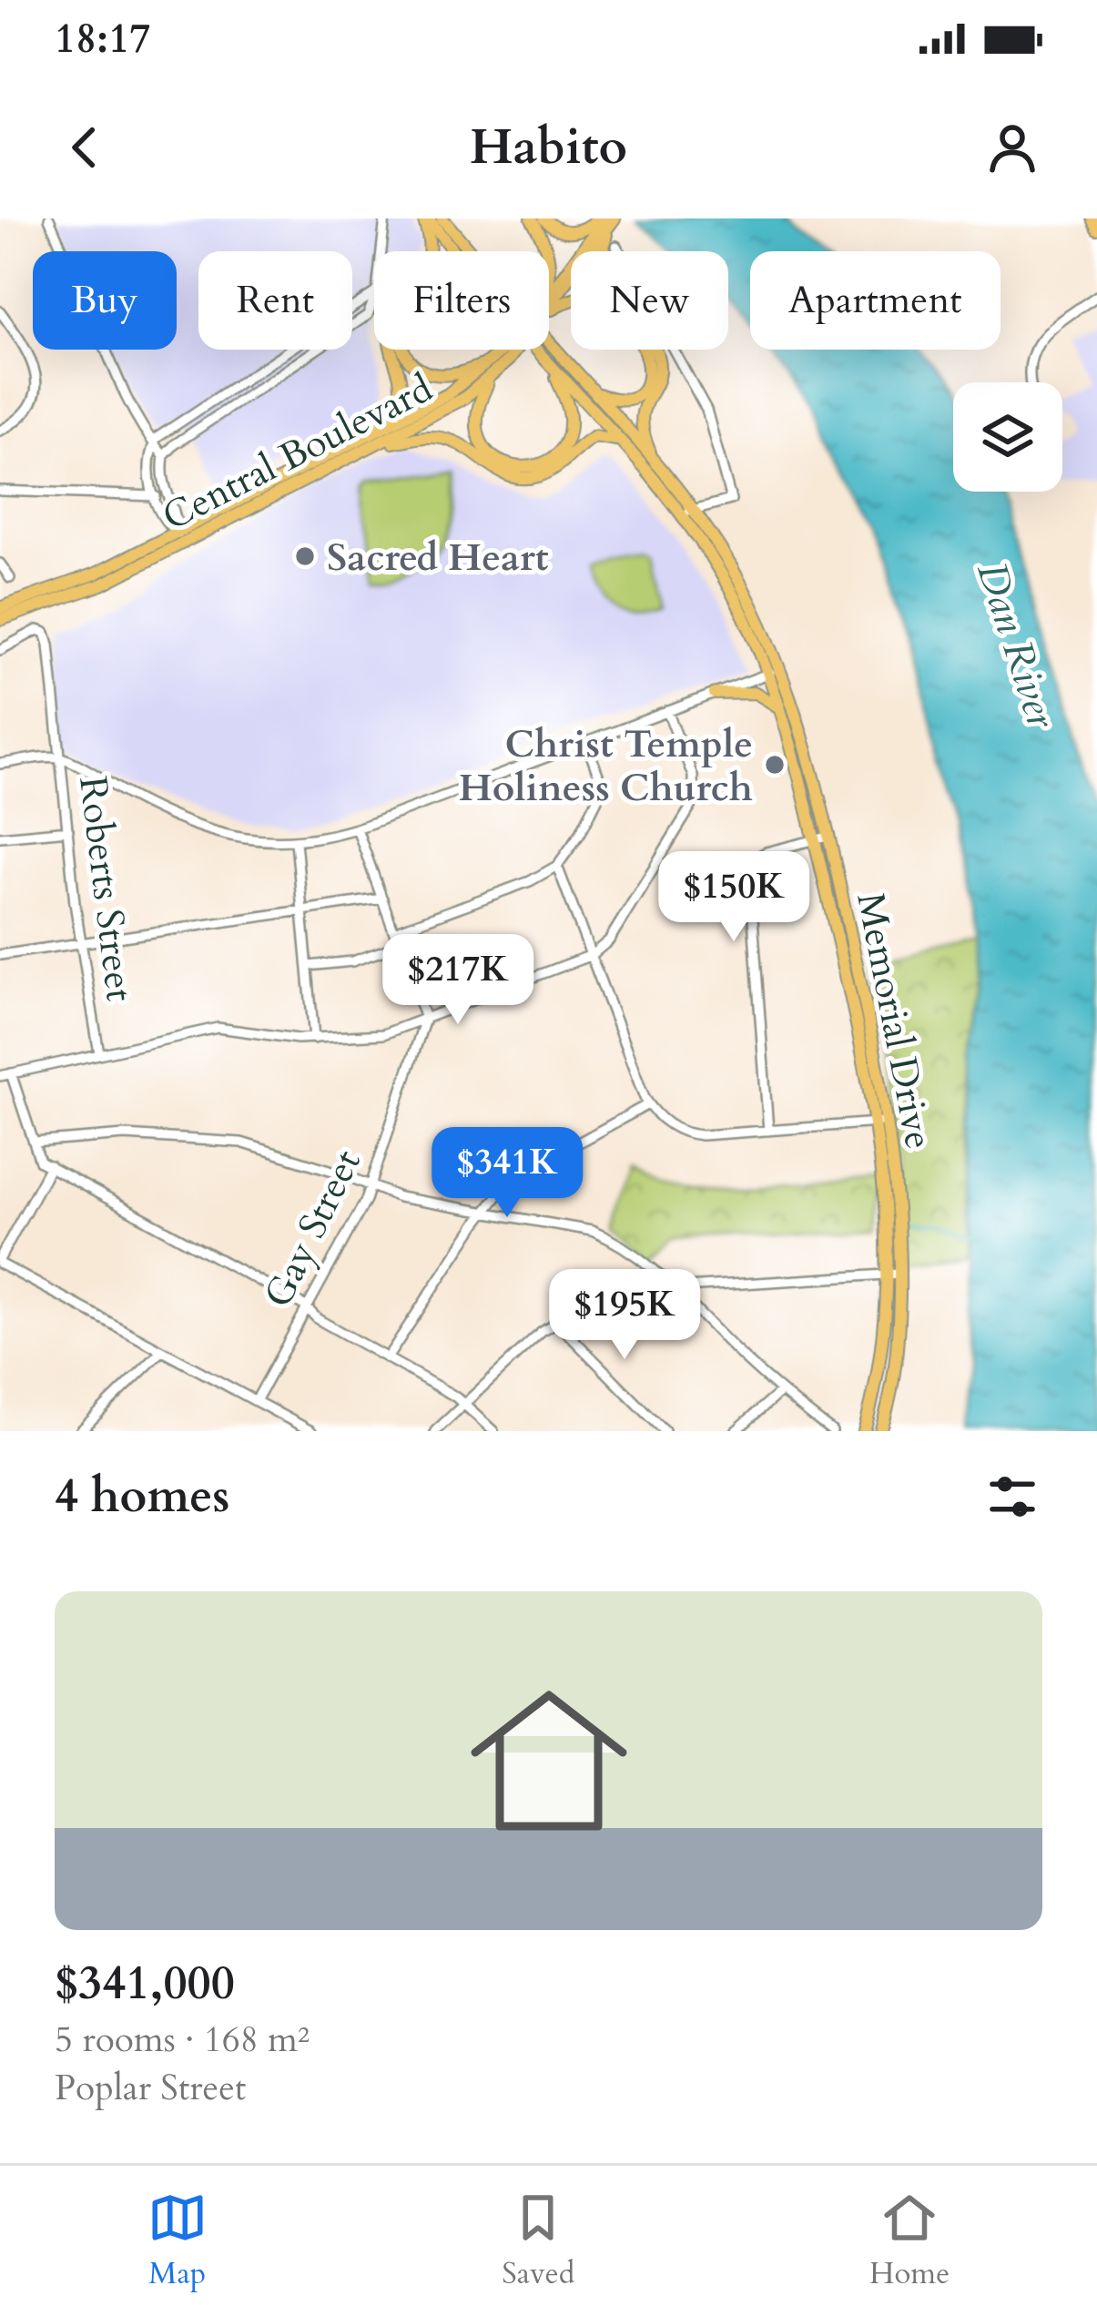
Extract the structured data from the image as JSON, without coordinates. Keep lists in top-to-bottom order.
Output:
{
  "streets": {
    "main road": ["Central Boulevard", "Memorial Drive"],
    "street": ["Roberts Street", "Gay Street"]
  },
  "water": ["Dan River"],
  "places": ["Sacred Heart", "Christ Temple Holiness Church"],
  "page": {
    "status": "18:17",
    "header": "Habito",
    "chip": [
      "Buy",
      "Rent",
      "Filters",
      "New",
      "Apartment"
    ],
    "price": [
      "$150K",
      "$217K",
      "$341K",
      "$195K"
    ],
    "heading": "4 homes",
    "list": [
      {
        "name": "$341,000",
        "note": "5 rooms · 168 m² · Poplar Street"
      }
    ],
    "tabs": ["Map", "Saved", "Home"]
  }
}
